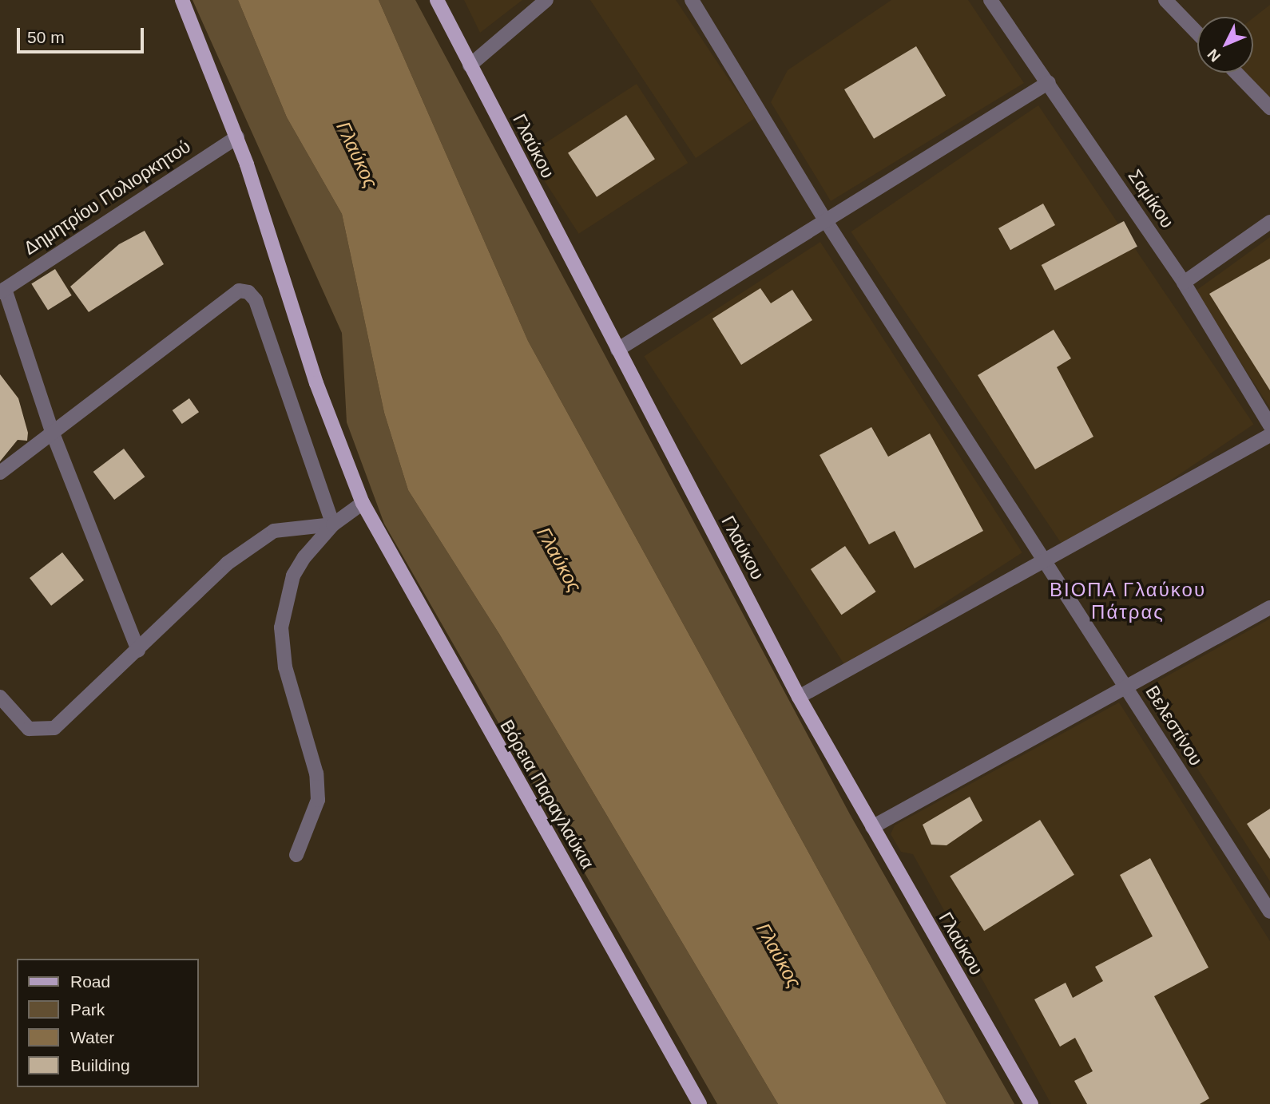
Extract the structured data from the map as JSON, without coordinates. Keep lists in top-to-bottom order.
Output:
{
  "streets": {
    "main road": ["Γλαύκου", "Βόρεια Παραγλαύκια"],
    "street": ["Δημητρίου Πολιορκητού", "Σαμίκου", "Βελεστίνου"]
  },
  "crossings": [
    ["Δημητρίου Πολιορκητού", "Βόρεια Παραγλαύκια"]
  ],
  "districts": ["ΒΙΟΠΑ Γλαύκου Πάτρας"],
  "water": ["Γλαύκος"],
  "legend": [
    "Road",
    "Park",
    "Water",
    "Building"
  ],
  "scale_bar": "50 m",
  "north": "bottom left"
}
